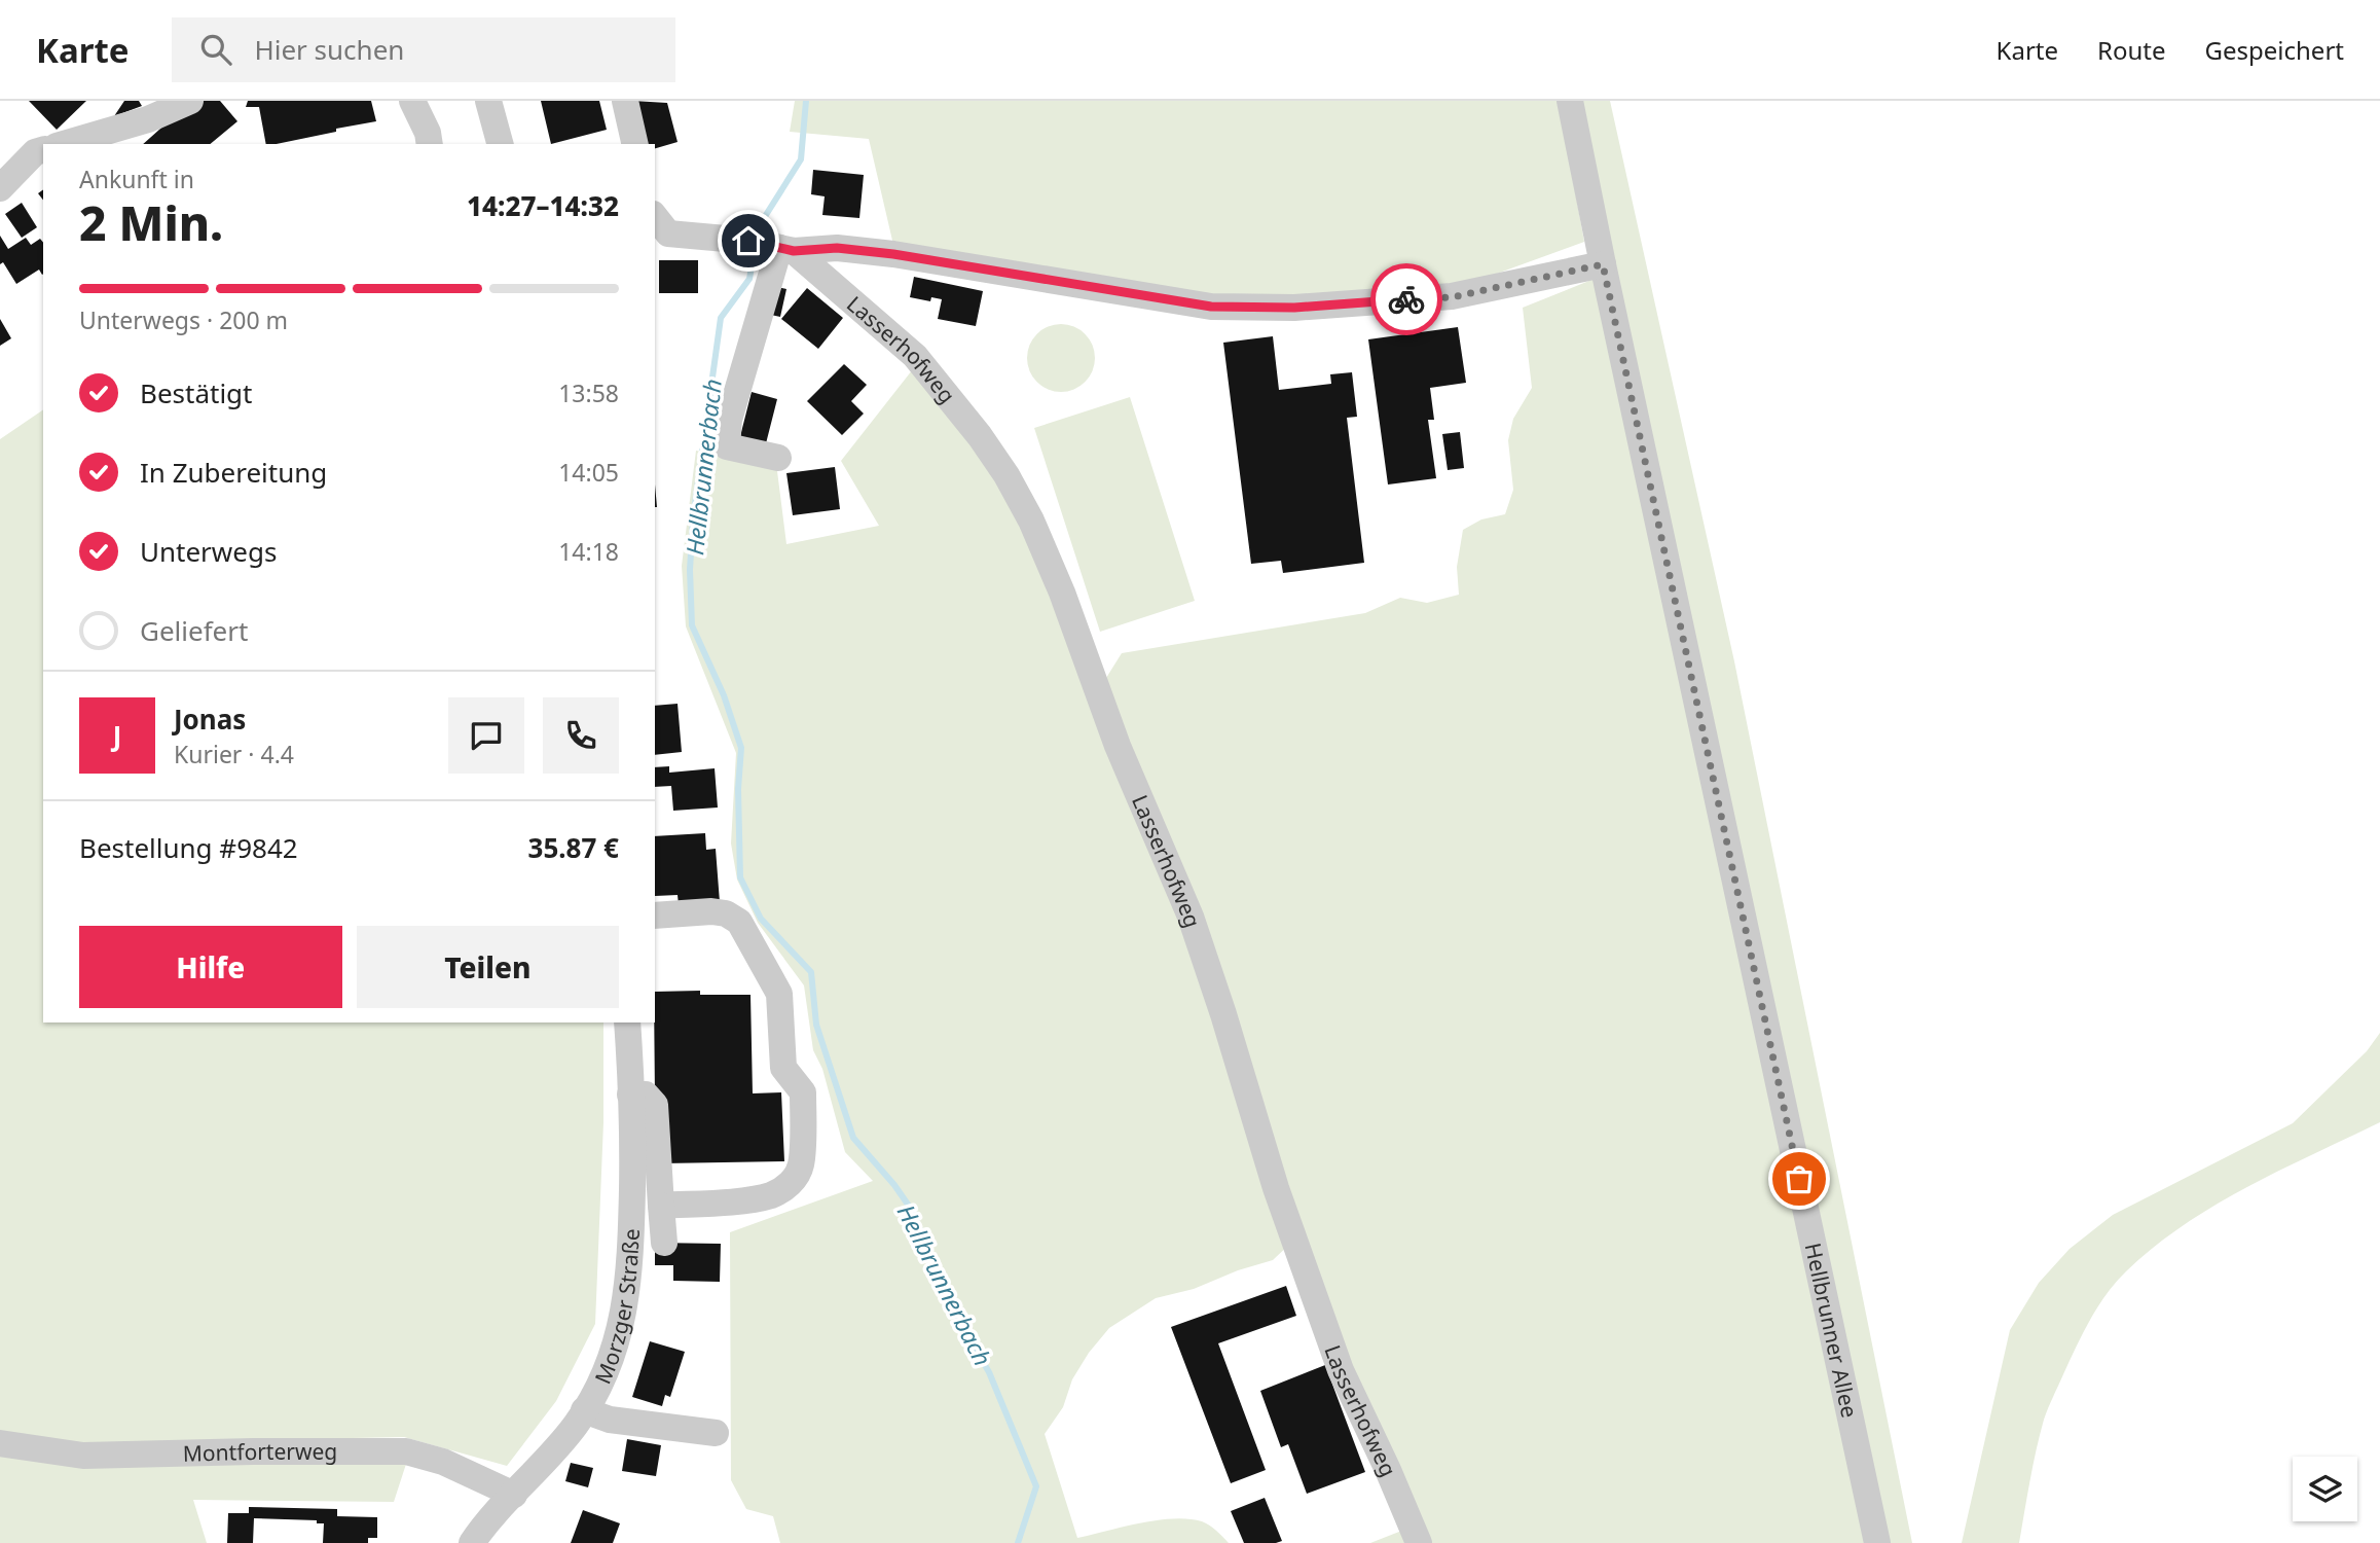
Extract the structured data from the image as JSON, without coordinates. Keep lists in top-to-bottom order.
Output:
{
  "streets": {
    "street": [
      "Lasserhofweg",
      "Morzger Straße",
      "Hellbrunner Allee",
      "Montforterweg"
    ]
  },
  "crossings": [
    ["Morzger Straße", "Montforterweg"]
  ],
  "water": ["Hellbrunnerbach"],
  "page": {
    "header": "Karte",
    "search": "Hier suchen",
    "nav": ["Karte", "Route", "Gespeichert"],
    "heading": ["2 Min.", "Ankunft in", "14:27–14:32"],
    "panel": [
      "Jonas",
      "Kurier · 4.4",
      "Bestellung #9842",
      "35.87 €"
    ],
    "bar": "Unterwegs · 200 m",
    "list": [
      ["Bestätigt", "13:58"],
      ["In Zubereitung", "14:05"],
      ["Unterwegs", "14:18"],
      "Geliefert"
    ],
    "round": "J",
    "buttons": ["Hilfe", "Teilen"]
  }
}
